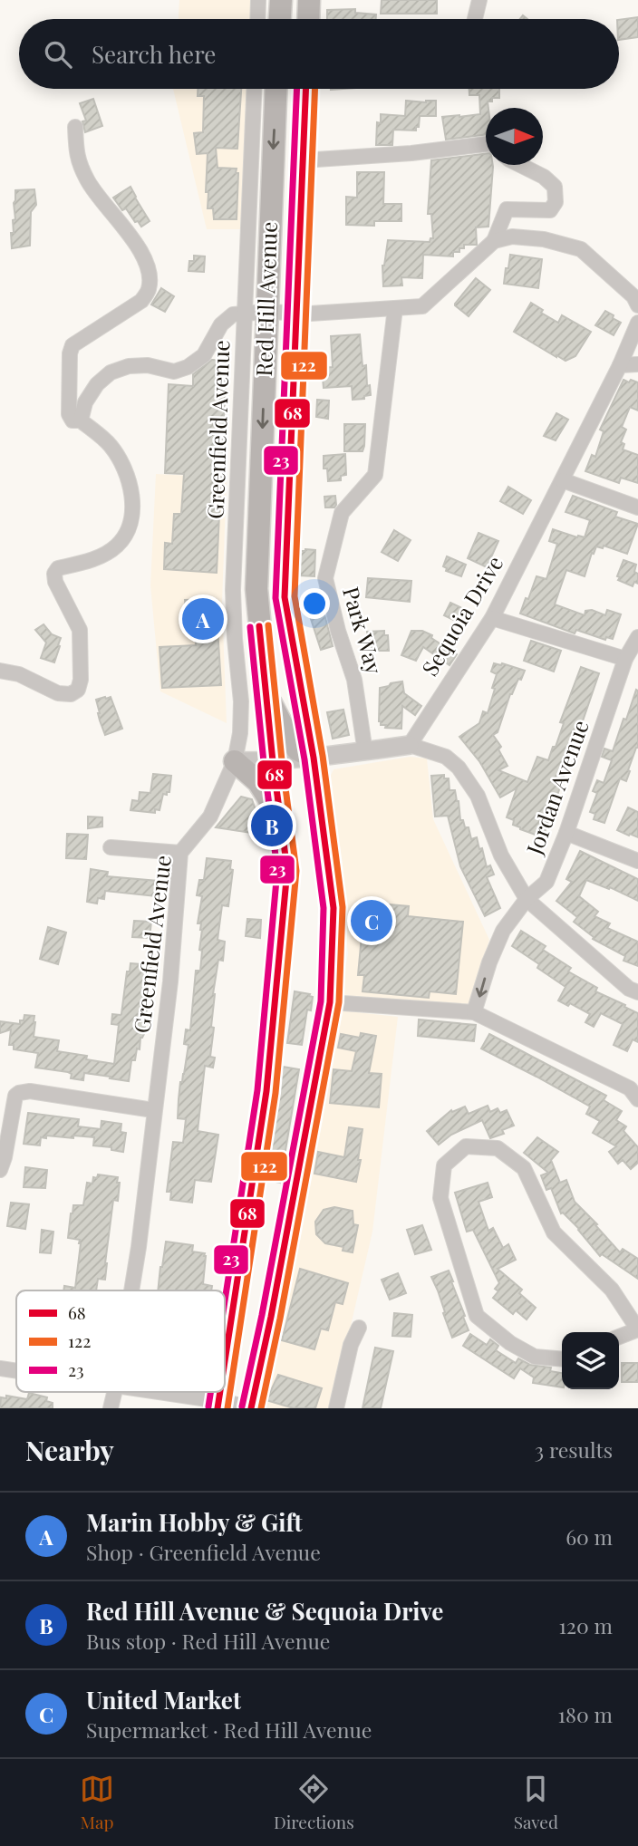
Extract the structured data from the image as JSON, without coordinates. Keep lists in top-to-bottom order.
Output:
{
  "streets": {
    "main road": ["Red Hill Avenue"],
    "street": [
      "Greenfield Avenue",
      "Sequoia Drive",
      "Park Way",
      "Jordan Avenue"
    ]
  },
  "crossings": [
    ["Red Hill Avenue", "Greenfield Avenue"]
  ],
  "lines": ["transit line 68", "transit line 122", "transit line 23"],
  "legend": ["68", "122", "23"],
  "north": "right",
  "page": {
    "search": "Search here",
    "pins": ["A", "B", "C"],
    "heading": ["Nearby", "3 results"],
    "list": [
      {
        "mark": "A",
        "name": "Marin Hobby & Gift",
        "note": "Shop · Greenfield Avenue",
        "value": "60 m"
      },
      {
        "mark": "B",
        "name": "Red Hill Avenue & Sequoia Drive",
        "note": "Bus stop · Red Hill Avenue",
        "value": "120 m"
      },
      {
        "mark": "C",
        "name": "United Market",
        "note": "Supermarket · Red Hill Avenue",
        "value": "180 m"
      }
    ],
    "nav": ["Map", "Directions", "Saved"]
  }
}
